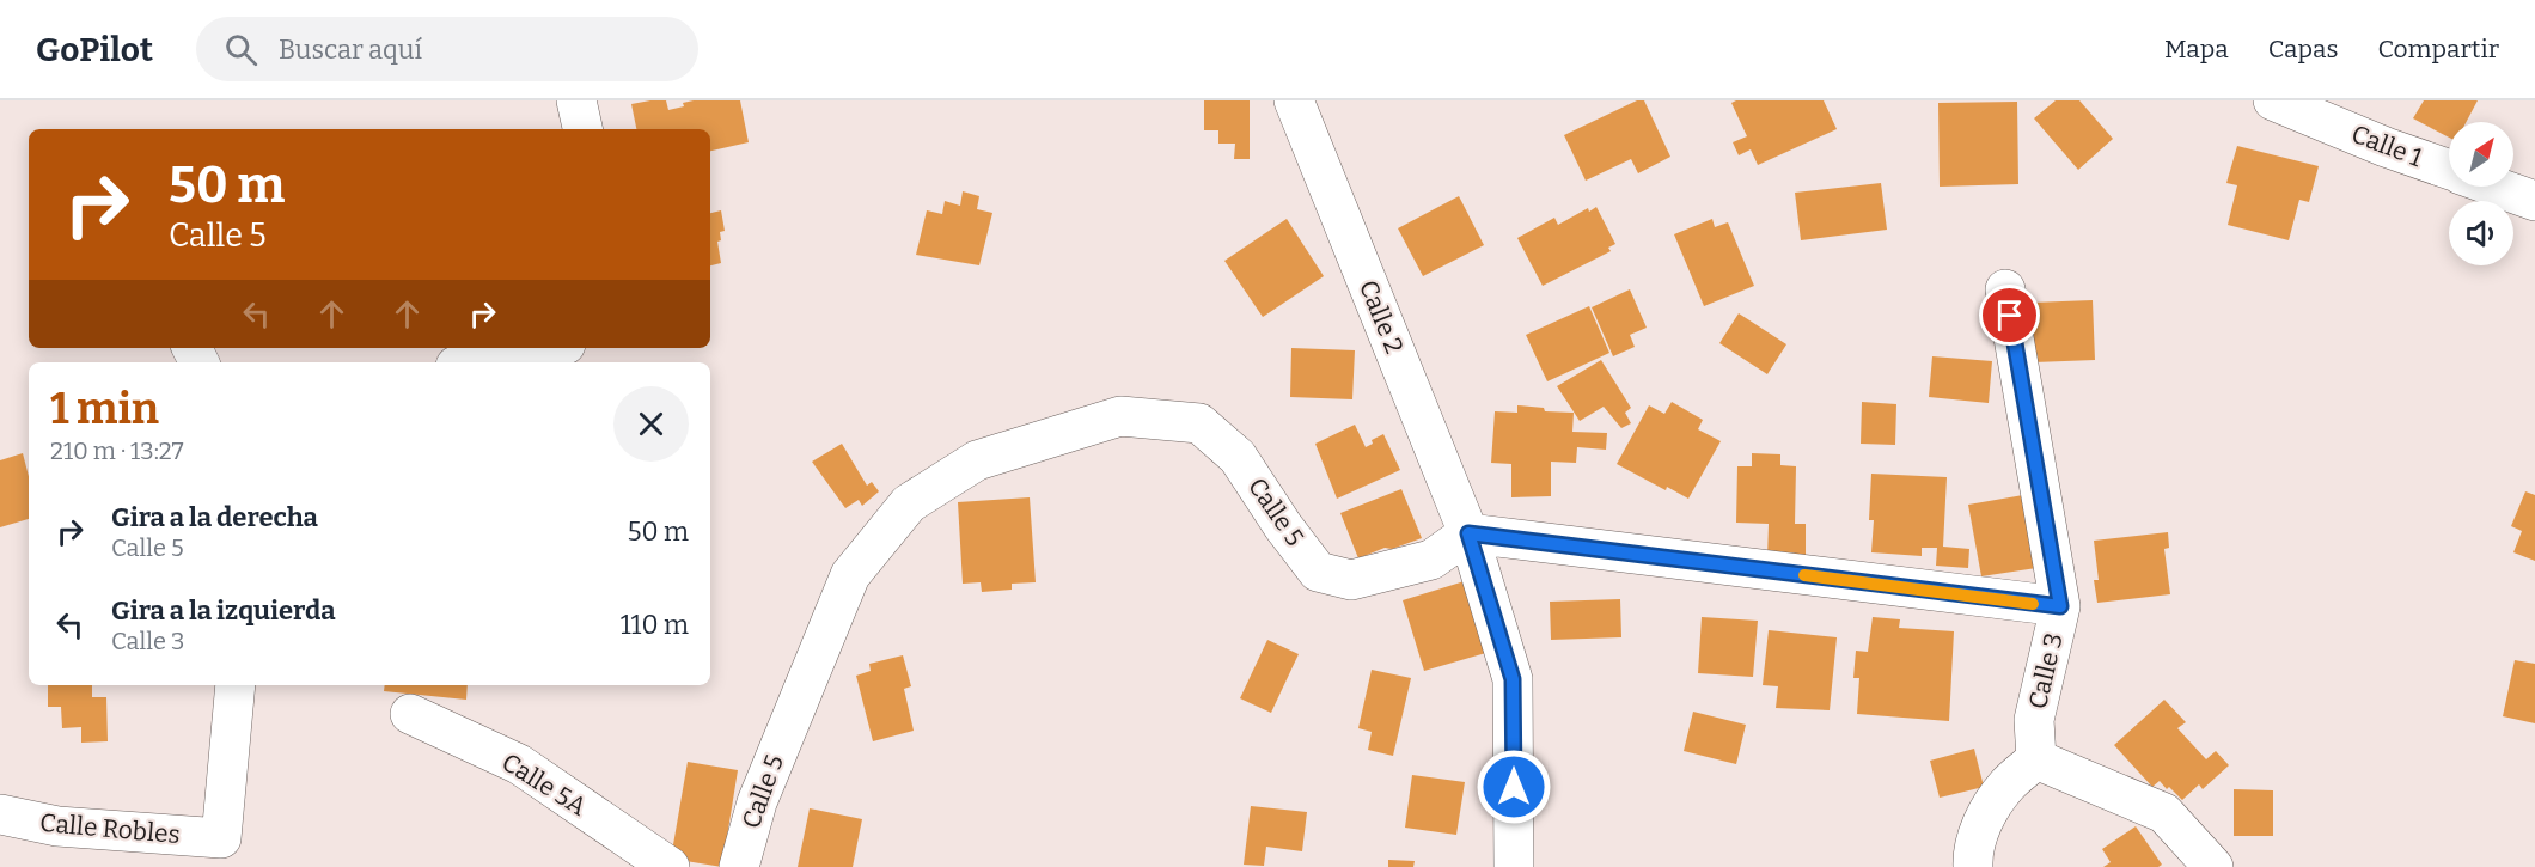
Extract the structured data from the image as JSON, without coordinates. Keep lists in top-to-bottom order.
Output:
{
  "streets": {
    "street": [
      "Calle 1",
      "Calle 2",
      "Calle 5",
      "Calle 3",
      "Calle 5A",
      "Calle Robles"
    ]
  },
  "crossings": [
    ["Calle 2", "Calle 5"]
  ],
  "north": "top right",
  "page": {
    "header": "GoPilot",
    "search": "Buscar aquí",
    "nav": ["Mapa", "Capas", "Compartir"],
    "turn": ["50 m", "Calle 5"],
    "heading": ["1 min", "210 m · 13:27"],
    "list": [
      {
        "name": "Gira a la derecha",
        "note": "Calle 5",
        "value": "50 m"
      },
      {
        "name": "Gira a la izquierda",
        "note": "Calle 3",
        "value": "110 m"
      }
    ]
  }
}
